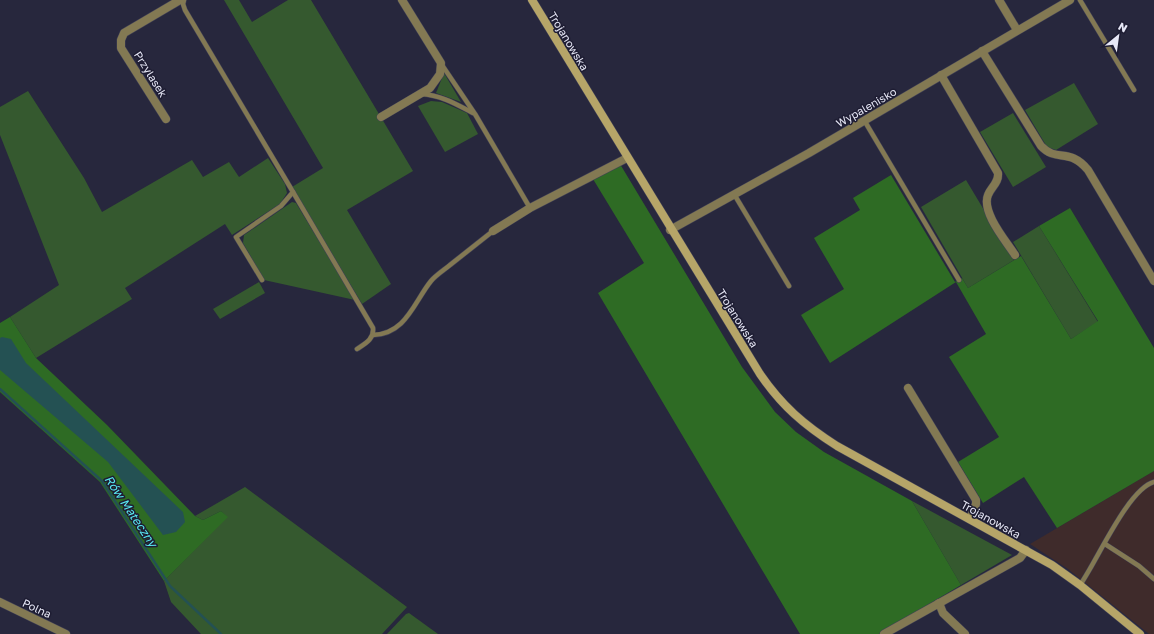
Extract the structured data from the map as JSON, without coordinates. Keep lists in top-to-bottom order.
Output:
{
  "streets": {
    "street": [
      "Trojanowska",
      "Przylasek",
      "Wypalenisko",
      "Polna"
    ]
  },
  "crossings": [
    ["Trojanowska", "Wypalenisko"]
  ],
  "water": ["Rów Mateczny"],
  "north": "top right"
}
